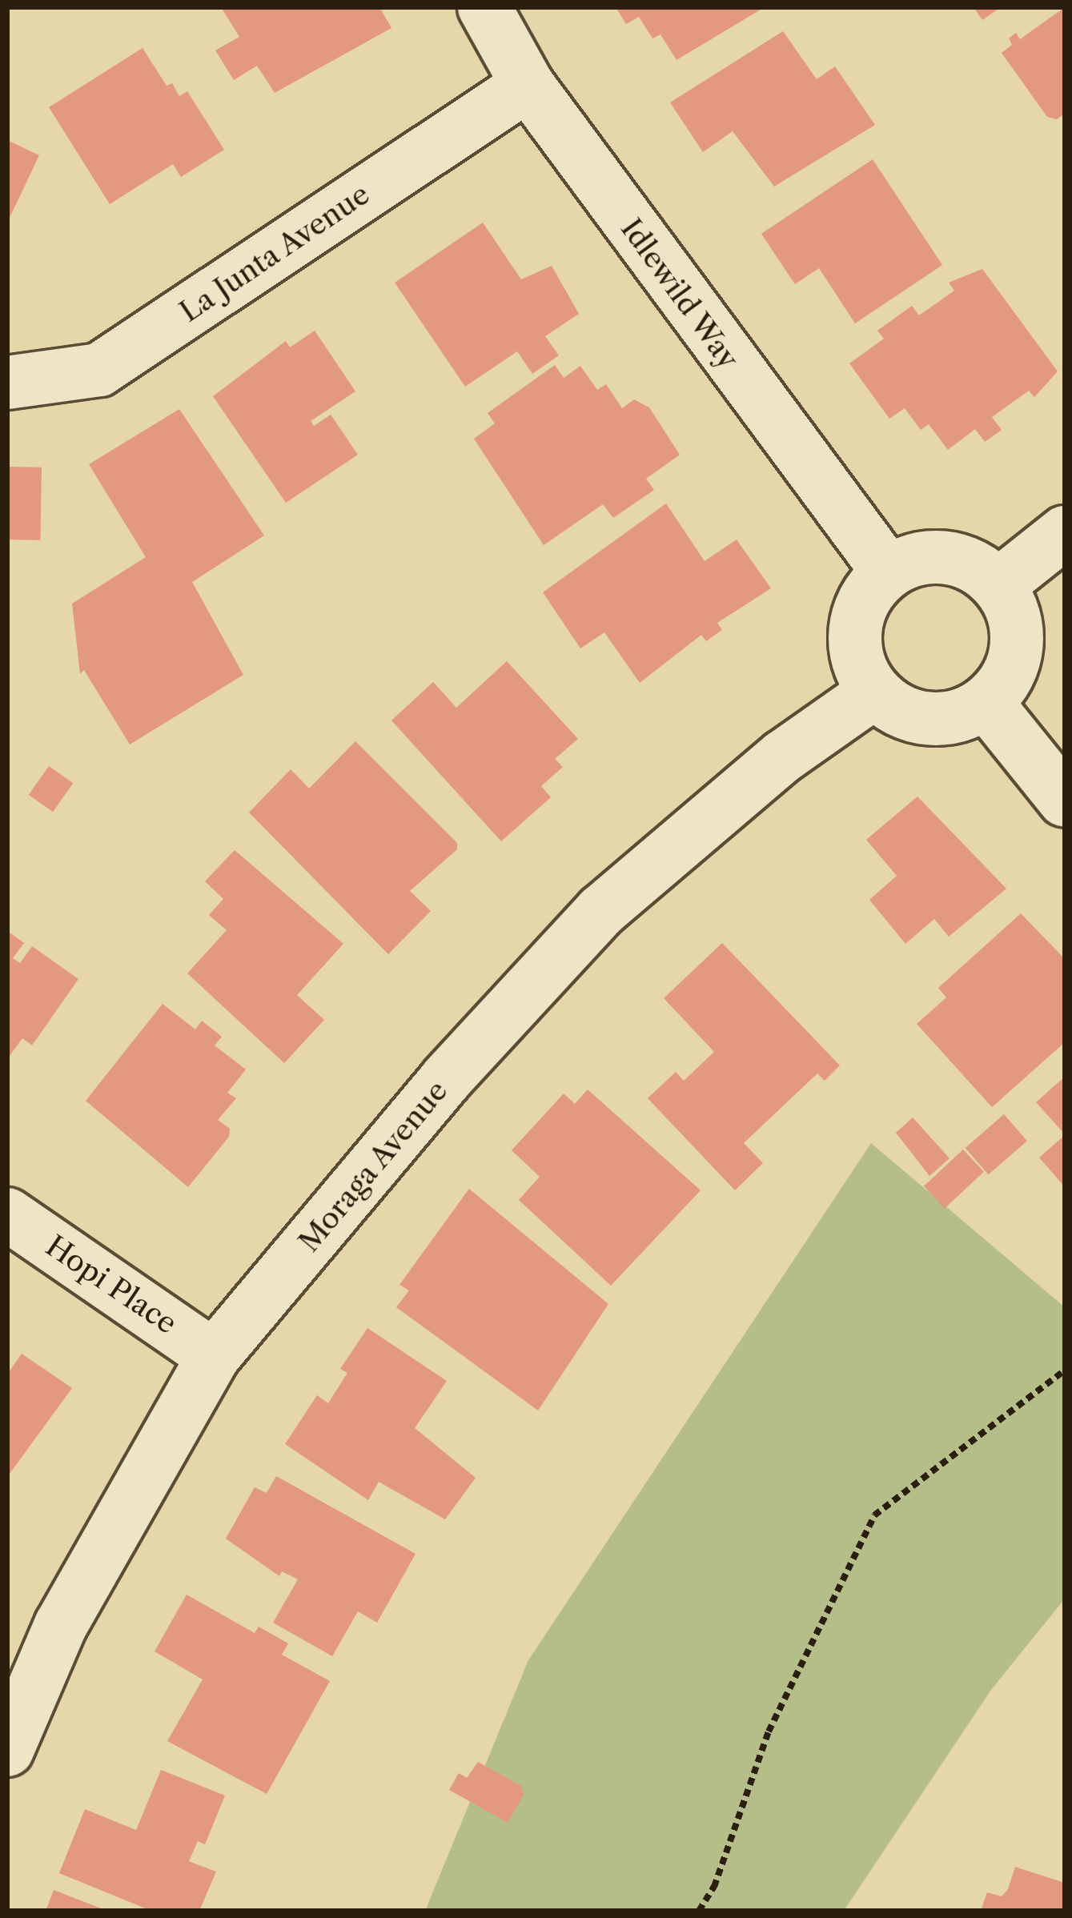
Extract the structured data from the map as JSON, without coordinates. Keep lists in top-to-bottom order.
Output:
{
  "streets": {
    "main road": [
      "La Junta Avenue",
      "Idlewild Way",
      "Moraga Avenue",
      "Hopi Place"
    ]
  },
  "crossings": [
    ["La Junta Avenue", "Idlewild Way"],
    ["Idlewild Way", "Moraga Avenue"],
    ["Moraga Avenue", "Hopi Place"]
  ]
}
